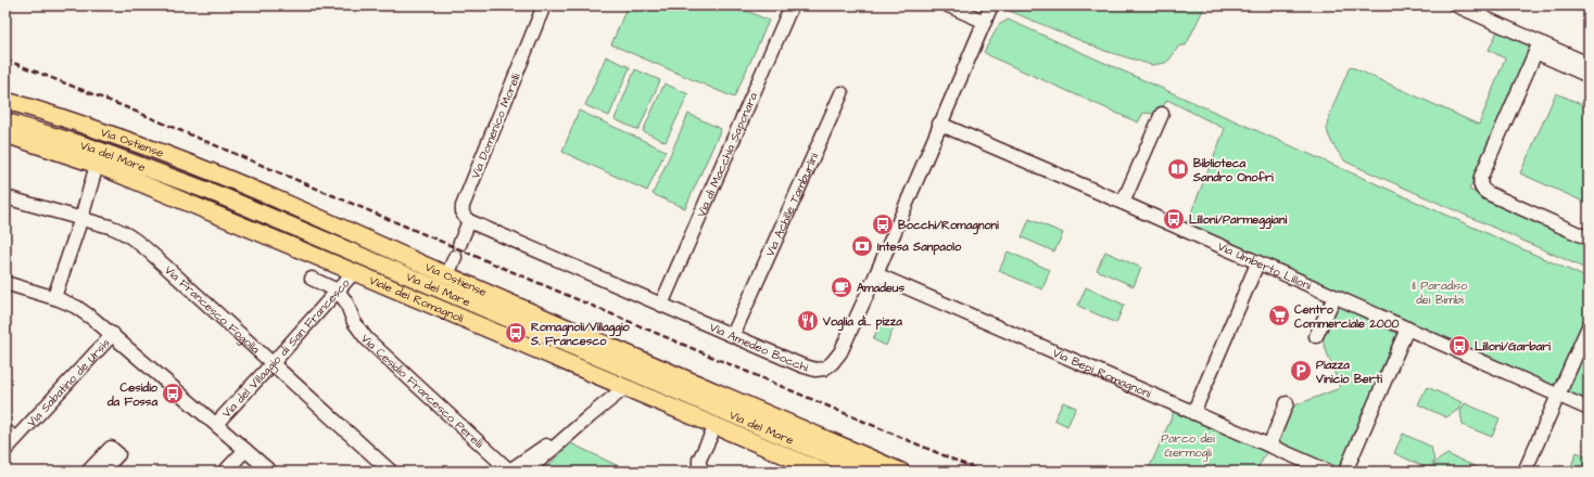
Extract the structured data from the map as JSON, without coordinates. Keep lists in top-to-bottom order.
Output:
{
  "streets": {
    "main road": ["Via Ostiense", "Via del Mare", "Viale dei Romagnoli"],
    "street": [
      "Via Domenico Morelli",
      "Via di Macchia Saponara",
      "Via Achille Tamburlini",
      "Via Umberto Lilloni",
      "Via Francesco Fogolla",
      "Via Amedeo Bocchi",
      "Via del Villaggio di San Francesco",
      "Via Bepi Romagnoni",
      "Via Sabatino de Ursis",
      "Via Cesidio Francesco Perelli"
    ]
  },
  "crossings": [
    ["Via Domenico Morelli", "Via Amedeo Bocchi"],
    ["Via di Macchia Saponara", "Via Amedeo Bocchi"],
    ["Via Achille Tamburlini", "Via Amedeo Bocchi"],
    ["Via Umberto Lilloni", "Via Amedeo Bocchi"],
    ["Viale dei Romagnoli", "Via del Villaggio di San Francesco"],
    ["Via Francesco Fogolla", "Via del Villaggio di San Francesco"],
    ["Via Amedeo Bocchi", "Via Bepi Romagnoni"],
    ["Via del Villaggio di San Francesco", "Via Cesidio Francesco Perelli"]
  ],
  "parks": ["Il Paradiso dei Bimbi", "Parco dei Germogli"],
  "places": {
    "library": ["Biblioteca Sandro Onofri"],
    "bus stop": [
      "Lilloni/Parmeggiani",
      "Bocchi/Romagnoni",
      "Romagnoli/Villaggio S. Francesco",
      "Lilloni/Garbari",
      "Cesidio da Fossa"
    ],
    "bank": ["Intesa Sanpaolo"],
    "cafe": ["Amadeus"],
    "supermarket": ["Centro Commerciale 2000"],
    "restaurant": ["Voglia di… pizza"],
    "parking": ["Piazza Vinicio Berti"]
  }
}
